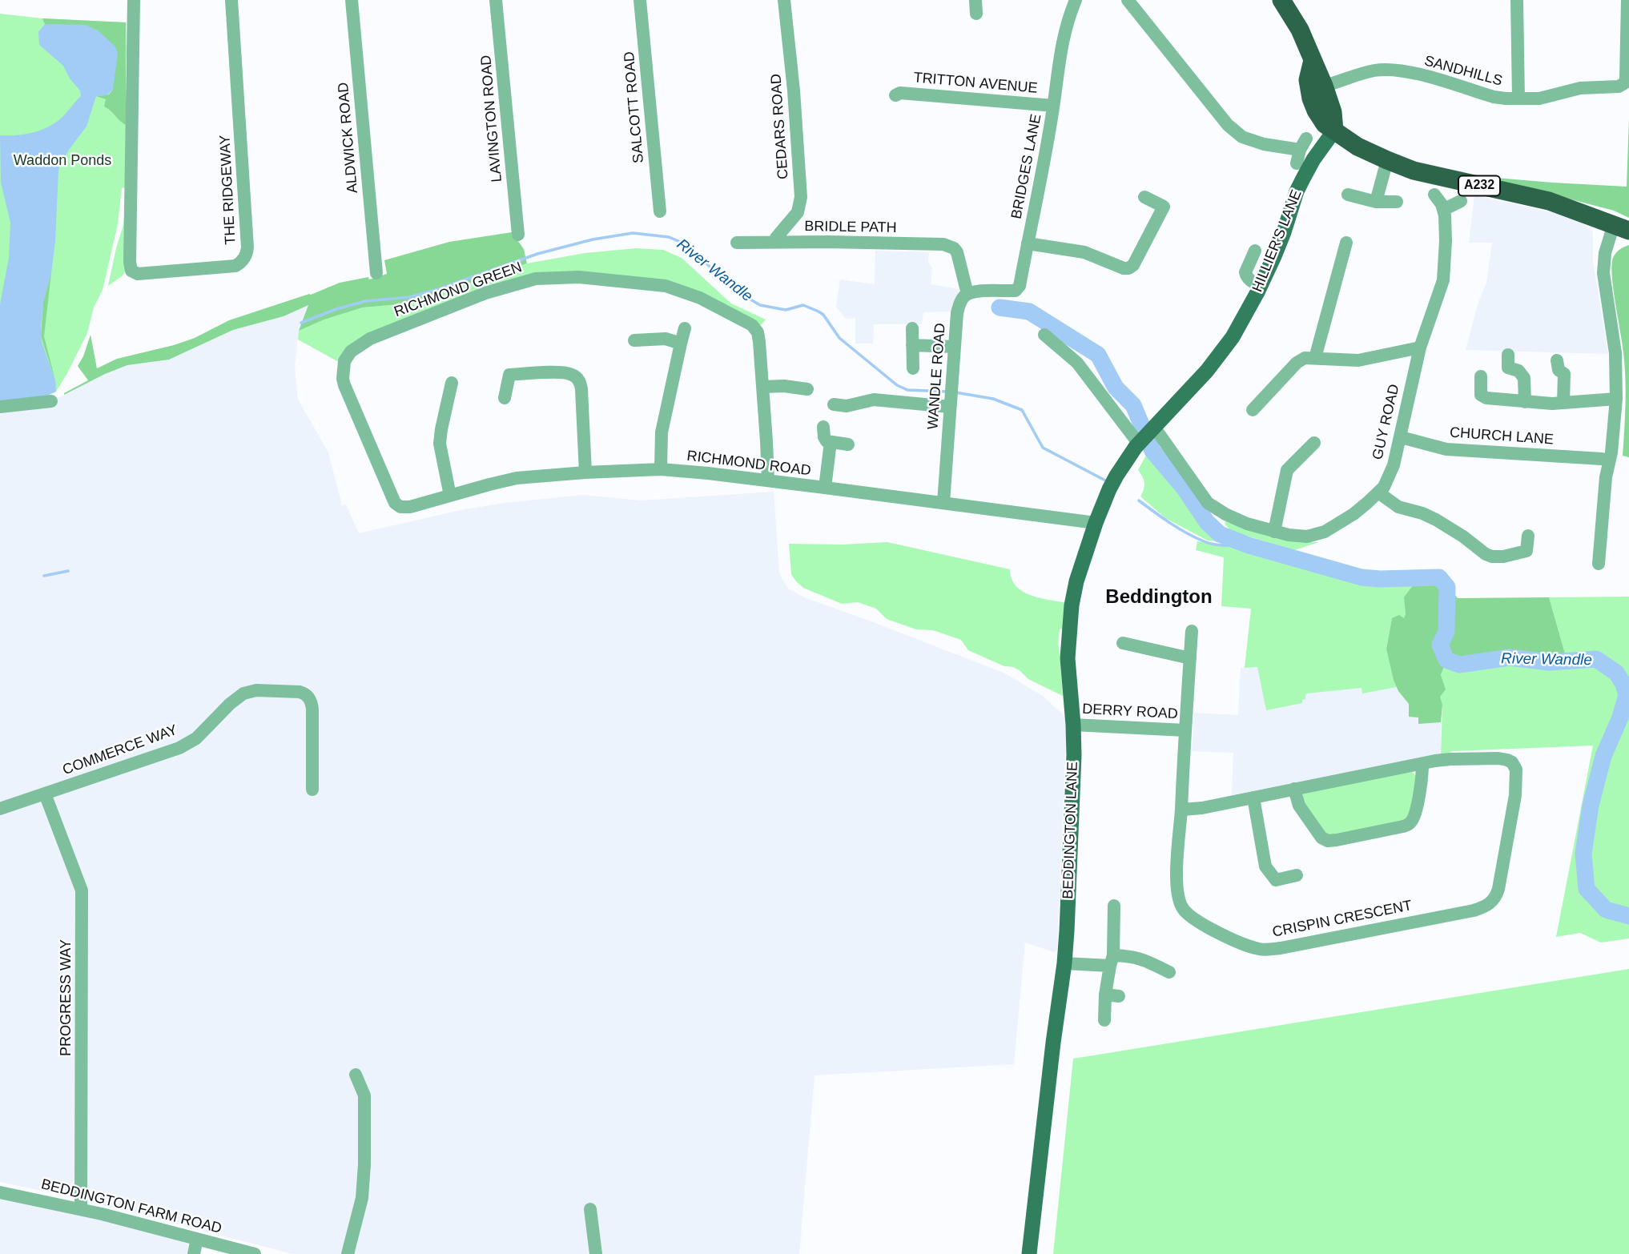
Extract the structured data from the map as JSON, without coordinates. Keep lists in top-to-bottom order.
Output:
{
  "streets": {
    "highway": ["A232"],
    "main road": ["HILLIER'S LANE", "BEDDINGTON LANE"],
    "street": [
      "SANDHILLS",
      "TRITTON AVENUE",
      "SALCOTT ROAD",
      "LAVINGTON ROAD",
      "CEDARS ROAD",
      "ALDWICK ROAD",
      "BRIDGES LANE",
      "THE RIDGEWAY",
      "BRIDLE PATH",
      "RICHMOND GREEN",
      "WANDLE ROAD",
      "GUY ROAD",
      "CHURCH LANE",
      "RICHMOND ROAD",
      "DERRY ROAD",
      "COMMERCE WAY",
      "CRISPIN CRESCENT",
      "PROGRESS WAY",
      "BEDDINGTON FARM ROAD"
    ]
  },
  "crossings": [
    ["TRITTON AVENUE", "BRIDGES LANE"],
    ["CEDARS ROAD", "BRIDLE PATH"],
    ["BRIDGES LANE", "BRIDLE PATH"],
    ["BRIDGES LANE", "WANDLE ROAD"],
    ["A232", "HILLIER'S LANE"],
    ["BRIDLE PATH", "WANDLE ROAD"],
    ["HILLIER'S LANE", "GUY ROAD"],
    ["HILLIER'S LANE", "BEDDINGTON LANE"],
    ["RICHMOND GREEN", "RICHMOND ROAD"],
    ["WANDLE ROAD", "RICHMOND ROAD"],
    ["GUY ROAD", "CHURCH LANE"],
    ["GUY ROAD", "BEDDINGTON LANE"],
    ["RICHMOND ROAD", "BEDDINGTON LANE"],
    ["DERRY ROAD", "BEDDINGTON LANE"],
    ["DERRY ROAD", "CRISPIN CRESCENT"],
    ["COMMERCE WAY", "PROGRESS WAY"],
    ["PROGRESS WAY", "BEDDINGTON FARM ROAD"]
  ],
  "districts": ["Beddington"],
  "water": ["River Wandle"],
  "parks": ["Waddon Ponds"]
}
